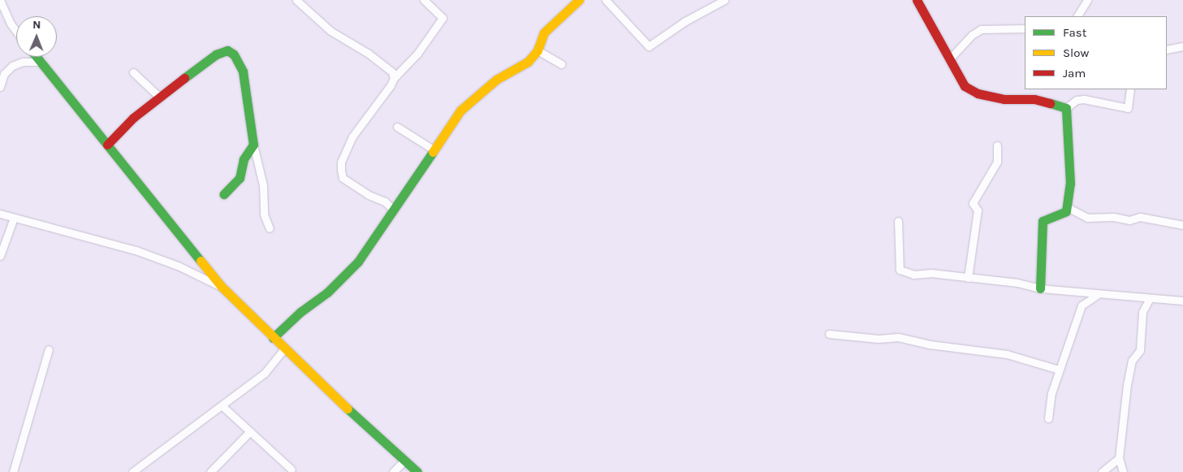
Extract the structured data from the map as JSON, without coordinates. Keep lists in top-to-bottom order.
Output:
{
  "legend": ["Fast", "Slow", "Jam"],
  "north": "top"
}
